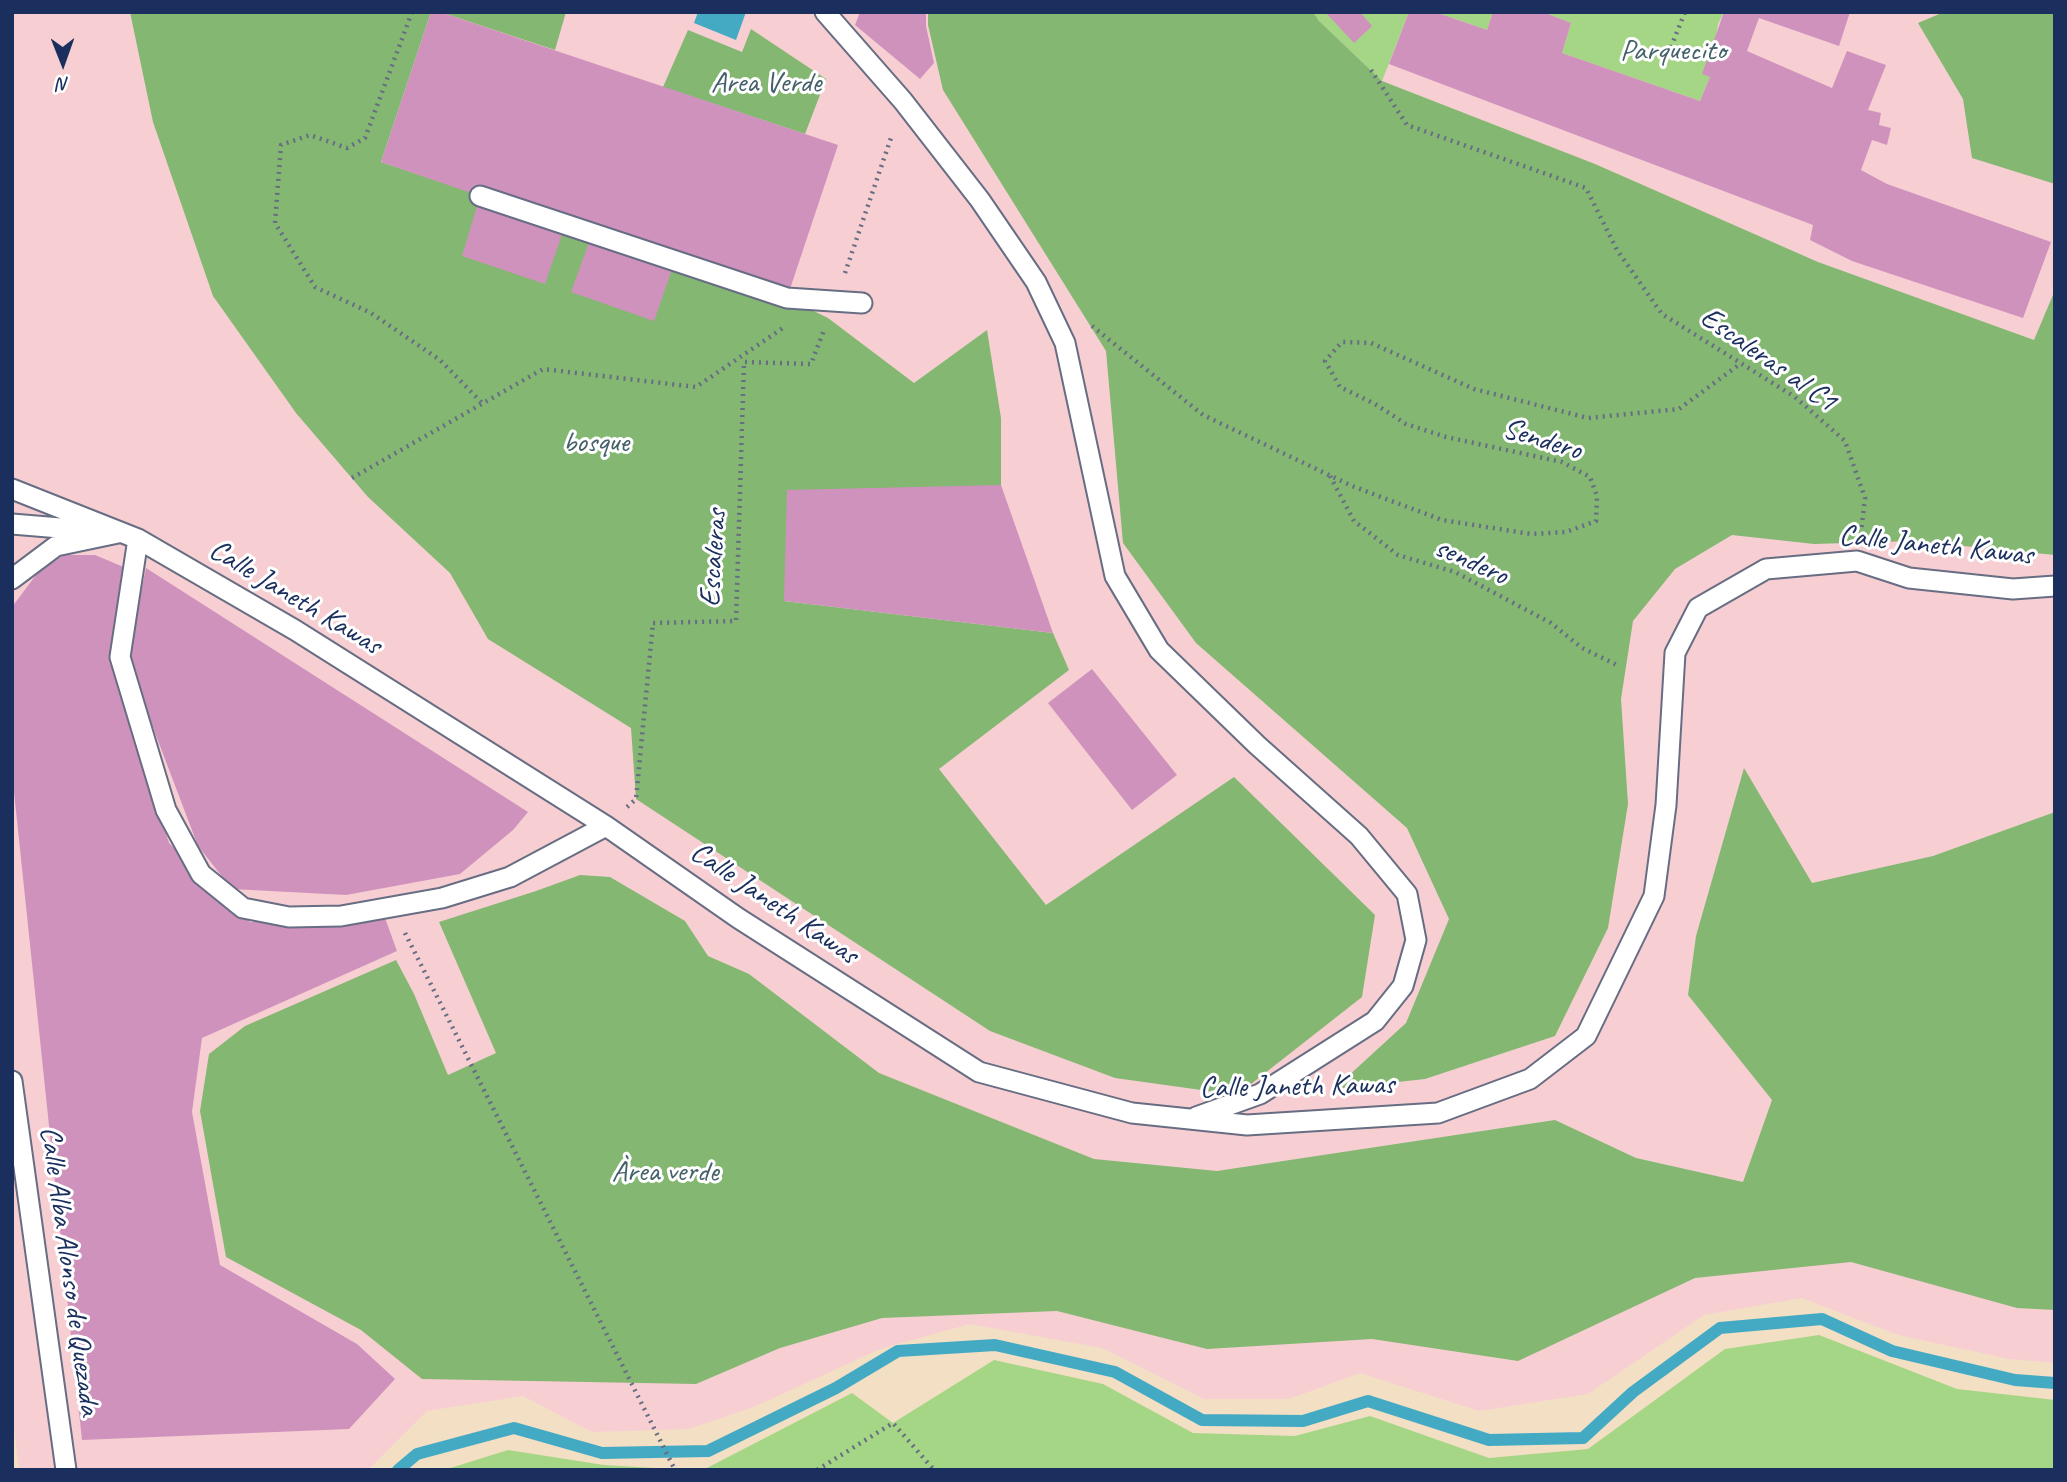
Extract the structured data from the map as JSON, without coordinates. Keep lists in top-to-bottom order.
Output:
{
  "streets": {
    "lane": ["Calle Janeth Kawas", "Calle Alba Alonso de Quezada"],
    "path": [
      "Escaleras al C1",
      "Sendero",
      "Escaleras",
      "sendero"
    ]
  },
  "crossings": [
    ["Escaleras al C1", "Sendero"],
    ["Escaleras al C1", "Calle Janeth Kawas"],
    ["Sendero", "sendero"]
  ],
  "parks": [
    "Parquecito",
    "Area Verde",
    "bosque",
    "Àrea verde"
  ],
  "north": "bottom"
}
